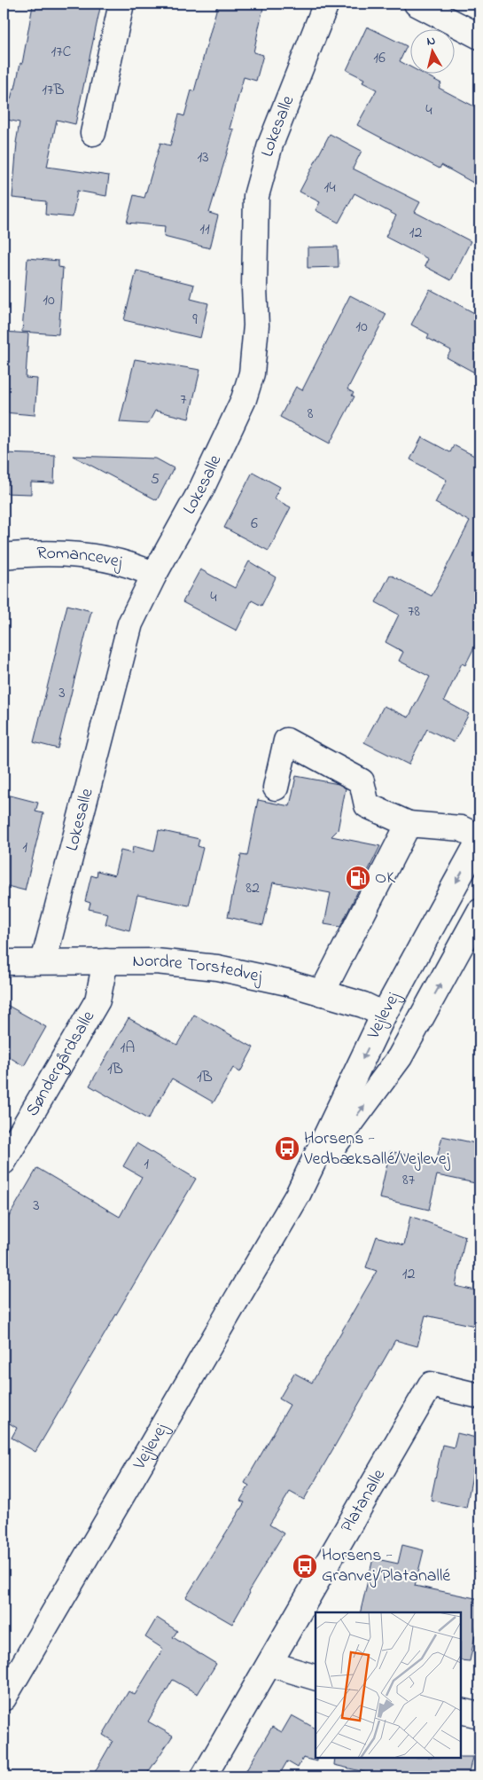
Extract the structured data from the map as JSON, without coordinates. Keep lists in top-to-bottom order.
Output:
{
  "streets": {
    "street": [
      "Lokesalle",
      "Romancevej",
      "Nordre Torstedvej",
      "Vejlevej",
      "Søndergårdsalle",
      "Platanalle"
    ]
  },
  "crossings": [
    ["Lokesalle", "Romancevej"],
    ["Lokesalle", "Nordre Torstedvej"],
    ["Nordre Torstedvej", "Vejlevej"],
    ["Nordre Torstedvej", "Søndergårdsalle"]
  ],
  "places": {
    "fuel station": ["OK"],
    "bus stop": ["Horsens - Vedbæksallé/Vejlevej", "Horsens - Granvej/Platanallé"]
  },
  "house_numbers": [
    "17C",
    "16",
    "17B",
    "4",
    "13",
    "14",
    "11",
    "12",
    "10",
    "9",
    "10",
    "7",
    "8",
    "5",
    "6",
    "4",
    "78",
    "3",
    "1",
    "82",
    "1A",
    "1B",
    "1B",
    "1",
    "87",
    "3",
    "12"
  ],
  "north": "top"
}
